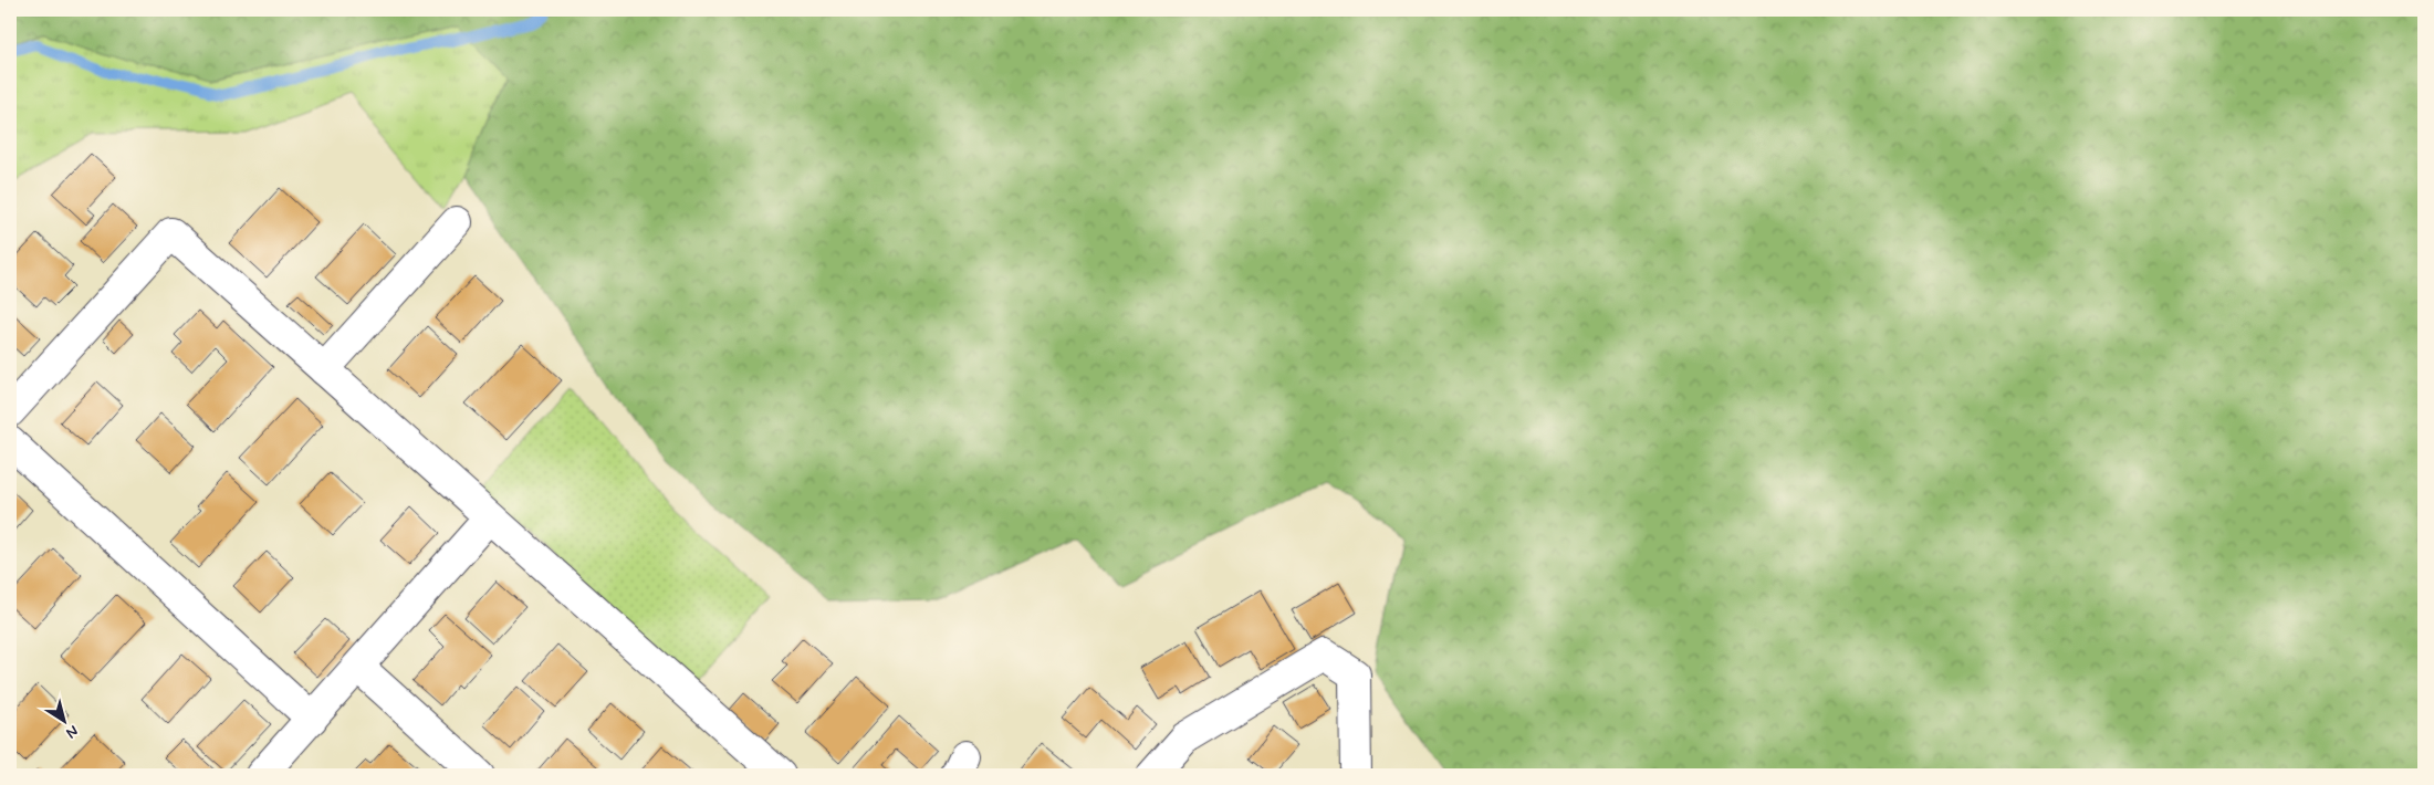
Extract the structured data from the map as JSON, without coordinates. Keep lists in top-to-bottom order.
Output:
{
  "north": "bottom right"
}
